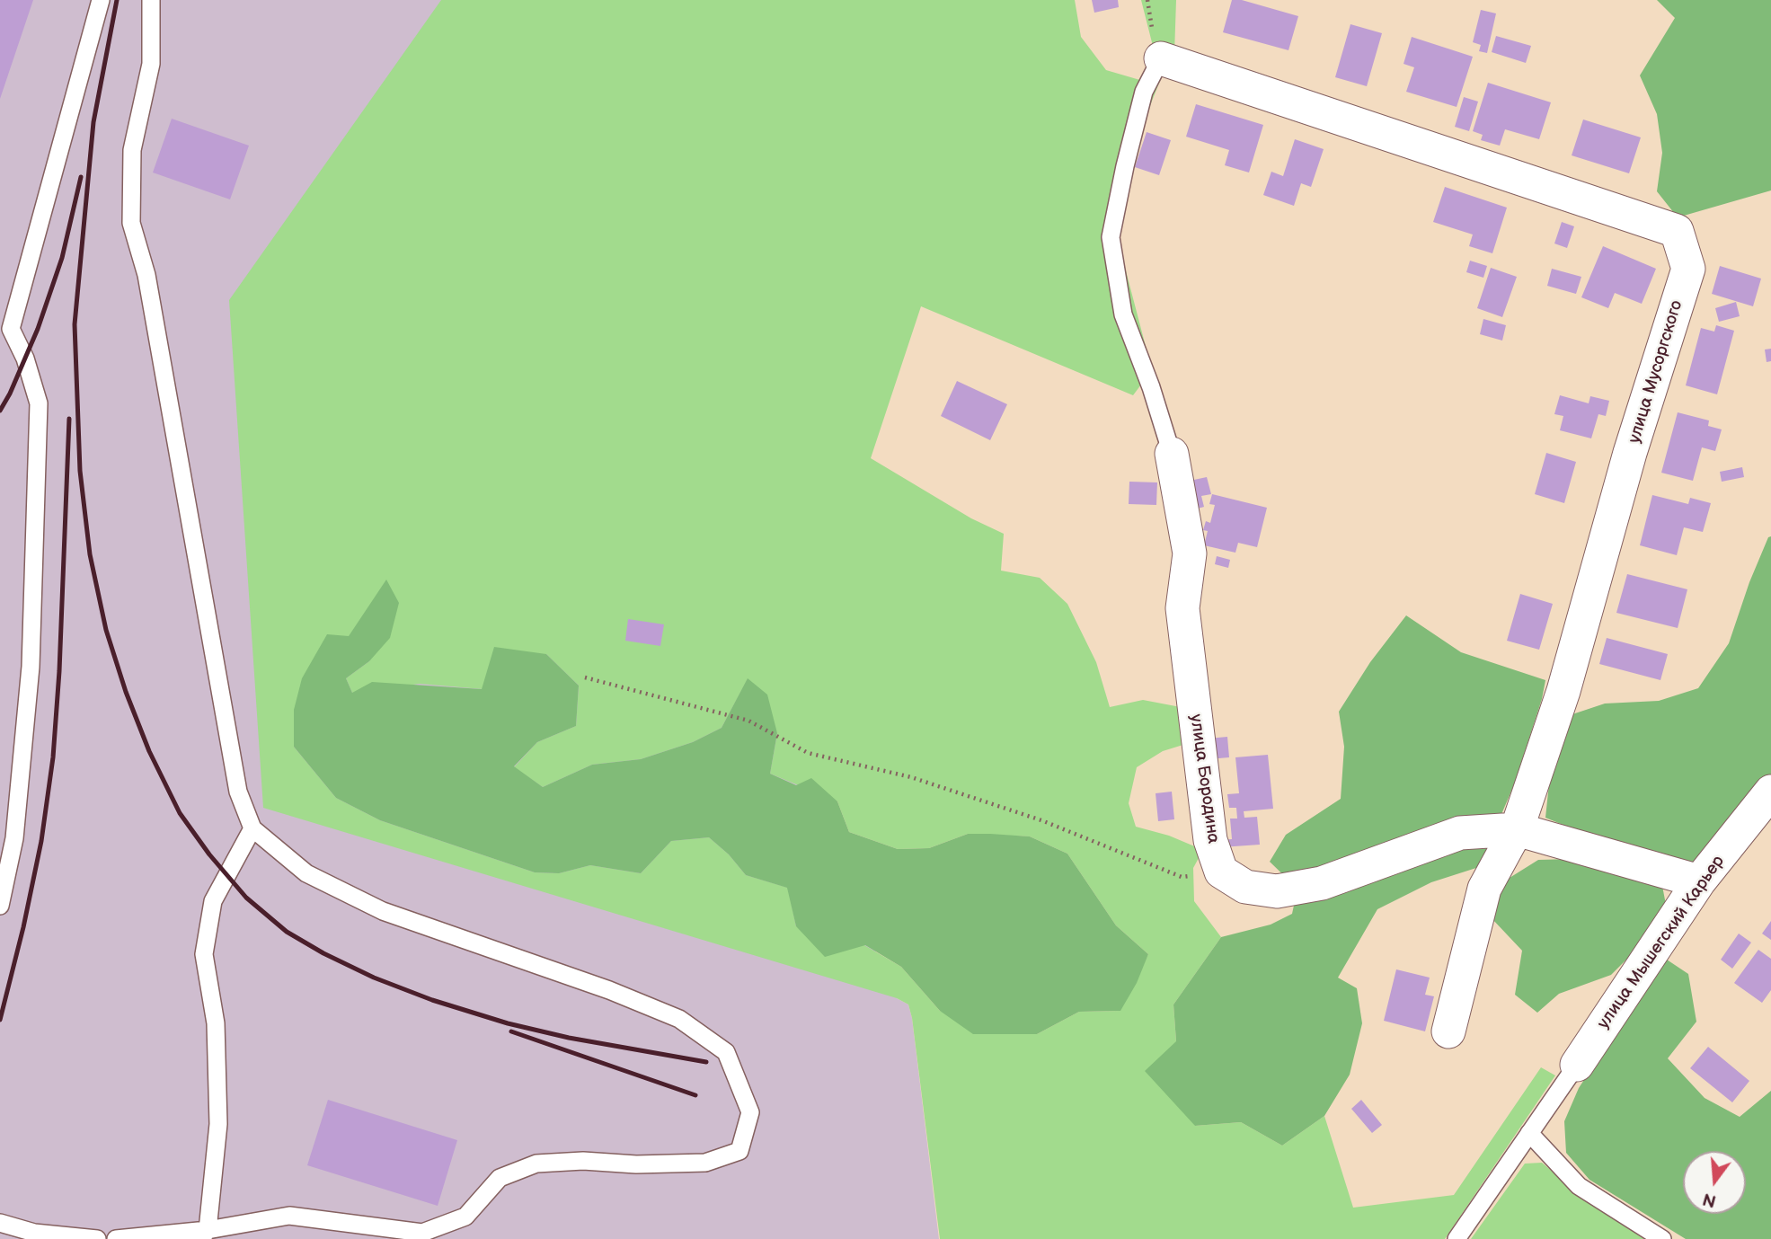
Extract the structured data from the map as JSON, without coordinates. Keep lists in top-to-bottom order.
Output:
{
  "streets": {
    "street": ["улица Мусоргского", "улица Бородина", "улица Мышегский Карьер"]
  },
  "north": "bottom"
}
